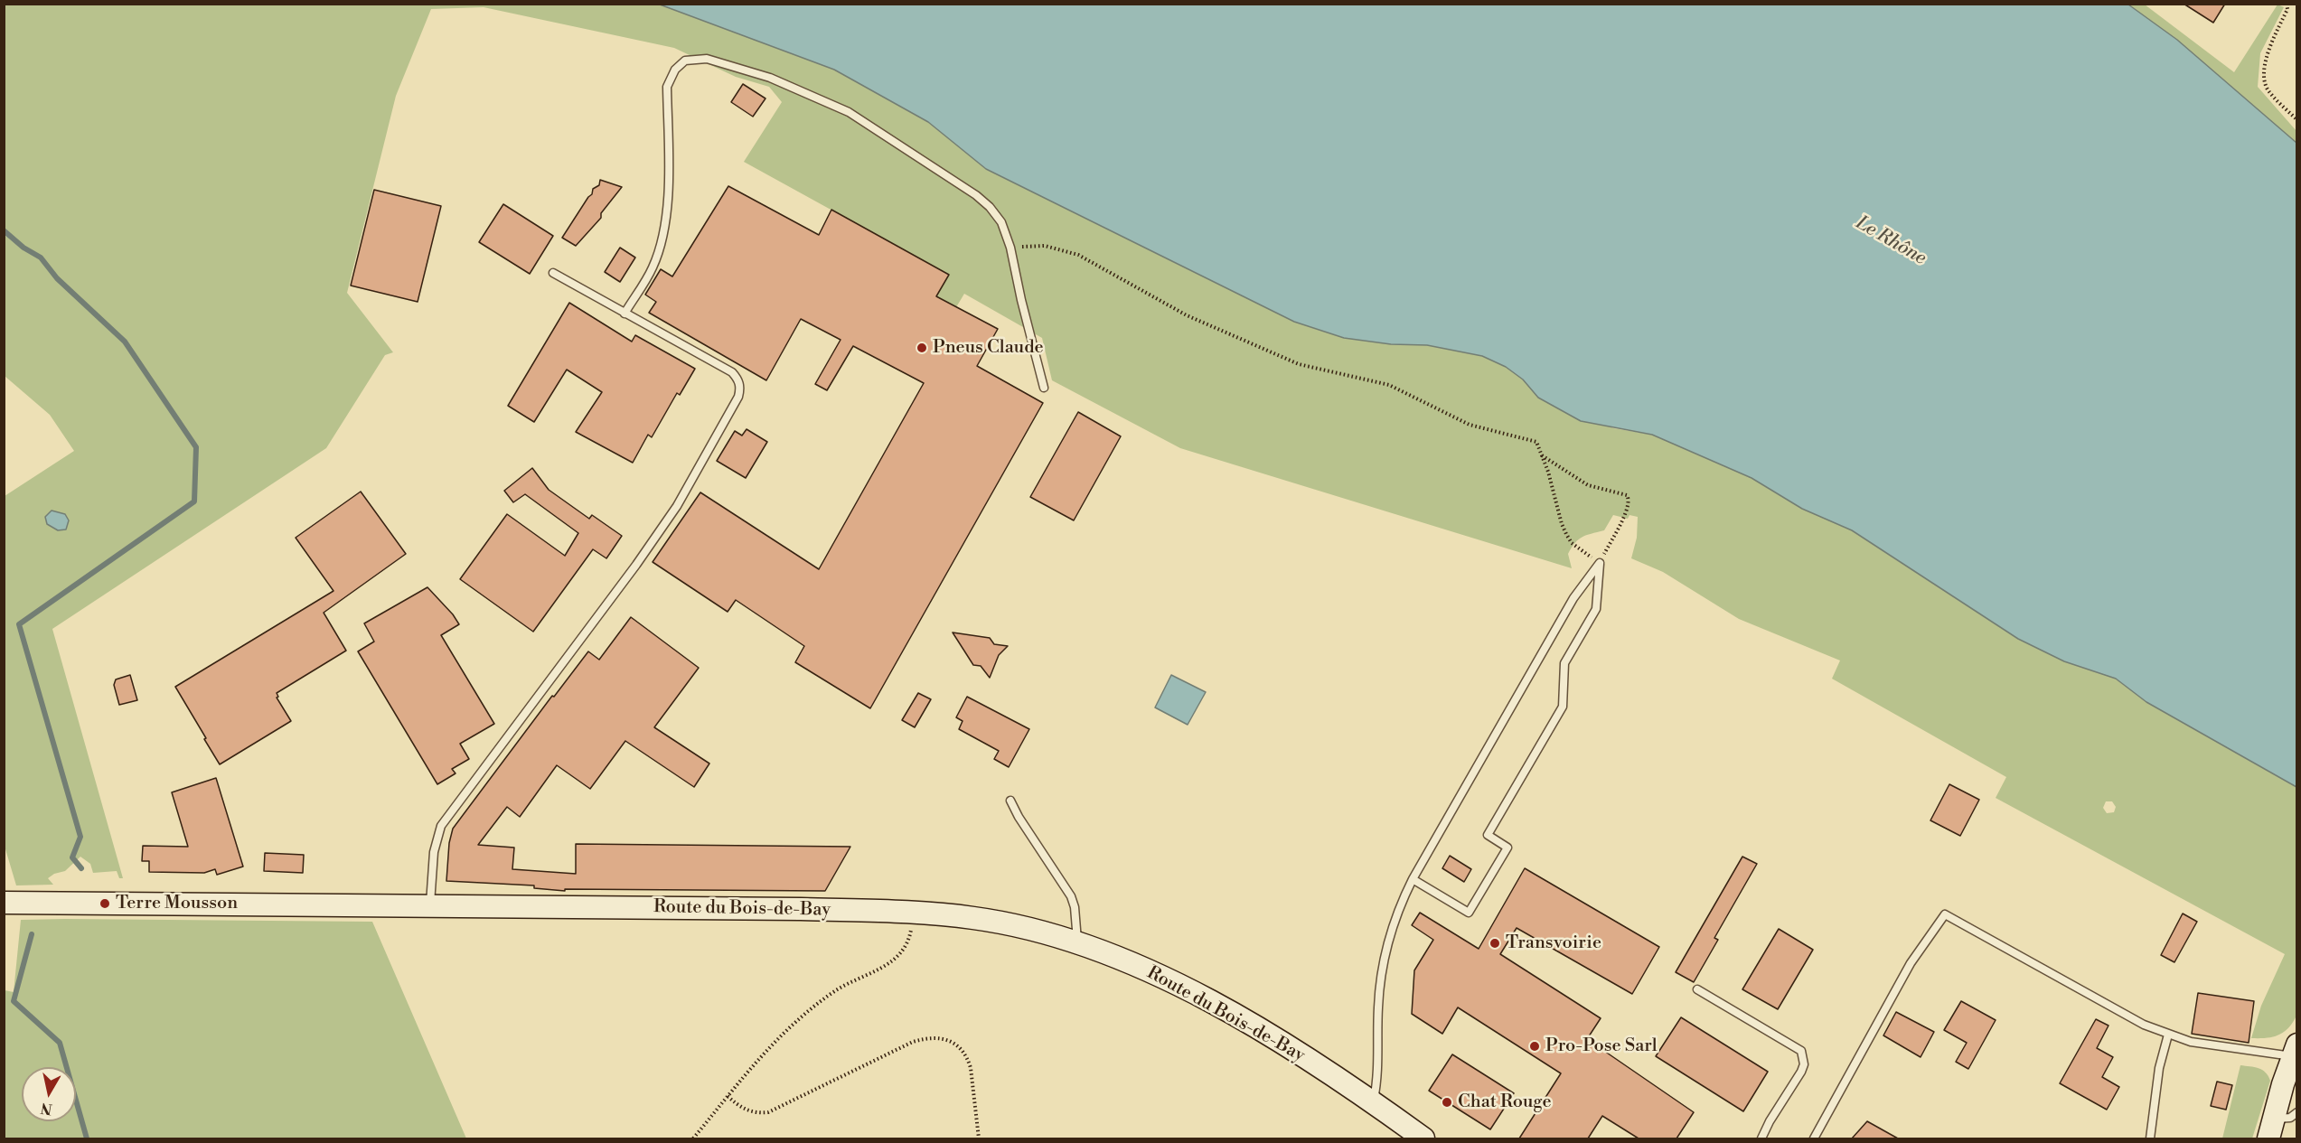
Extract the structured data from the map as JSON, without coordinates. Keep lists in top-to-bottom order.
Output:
{
  "streets": {
    "main road": ["Route du Bois-de-Bay"]
  },
  "water": ["Le Rhône"],
  "places": [
    "Pneus Claude",
    "Terre Mousson",
    "Transvoirie",
    "Pro-Pose Sarl",
    "Chat Rouge"
  ],
  "north": "bottom"
}
